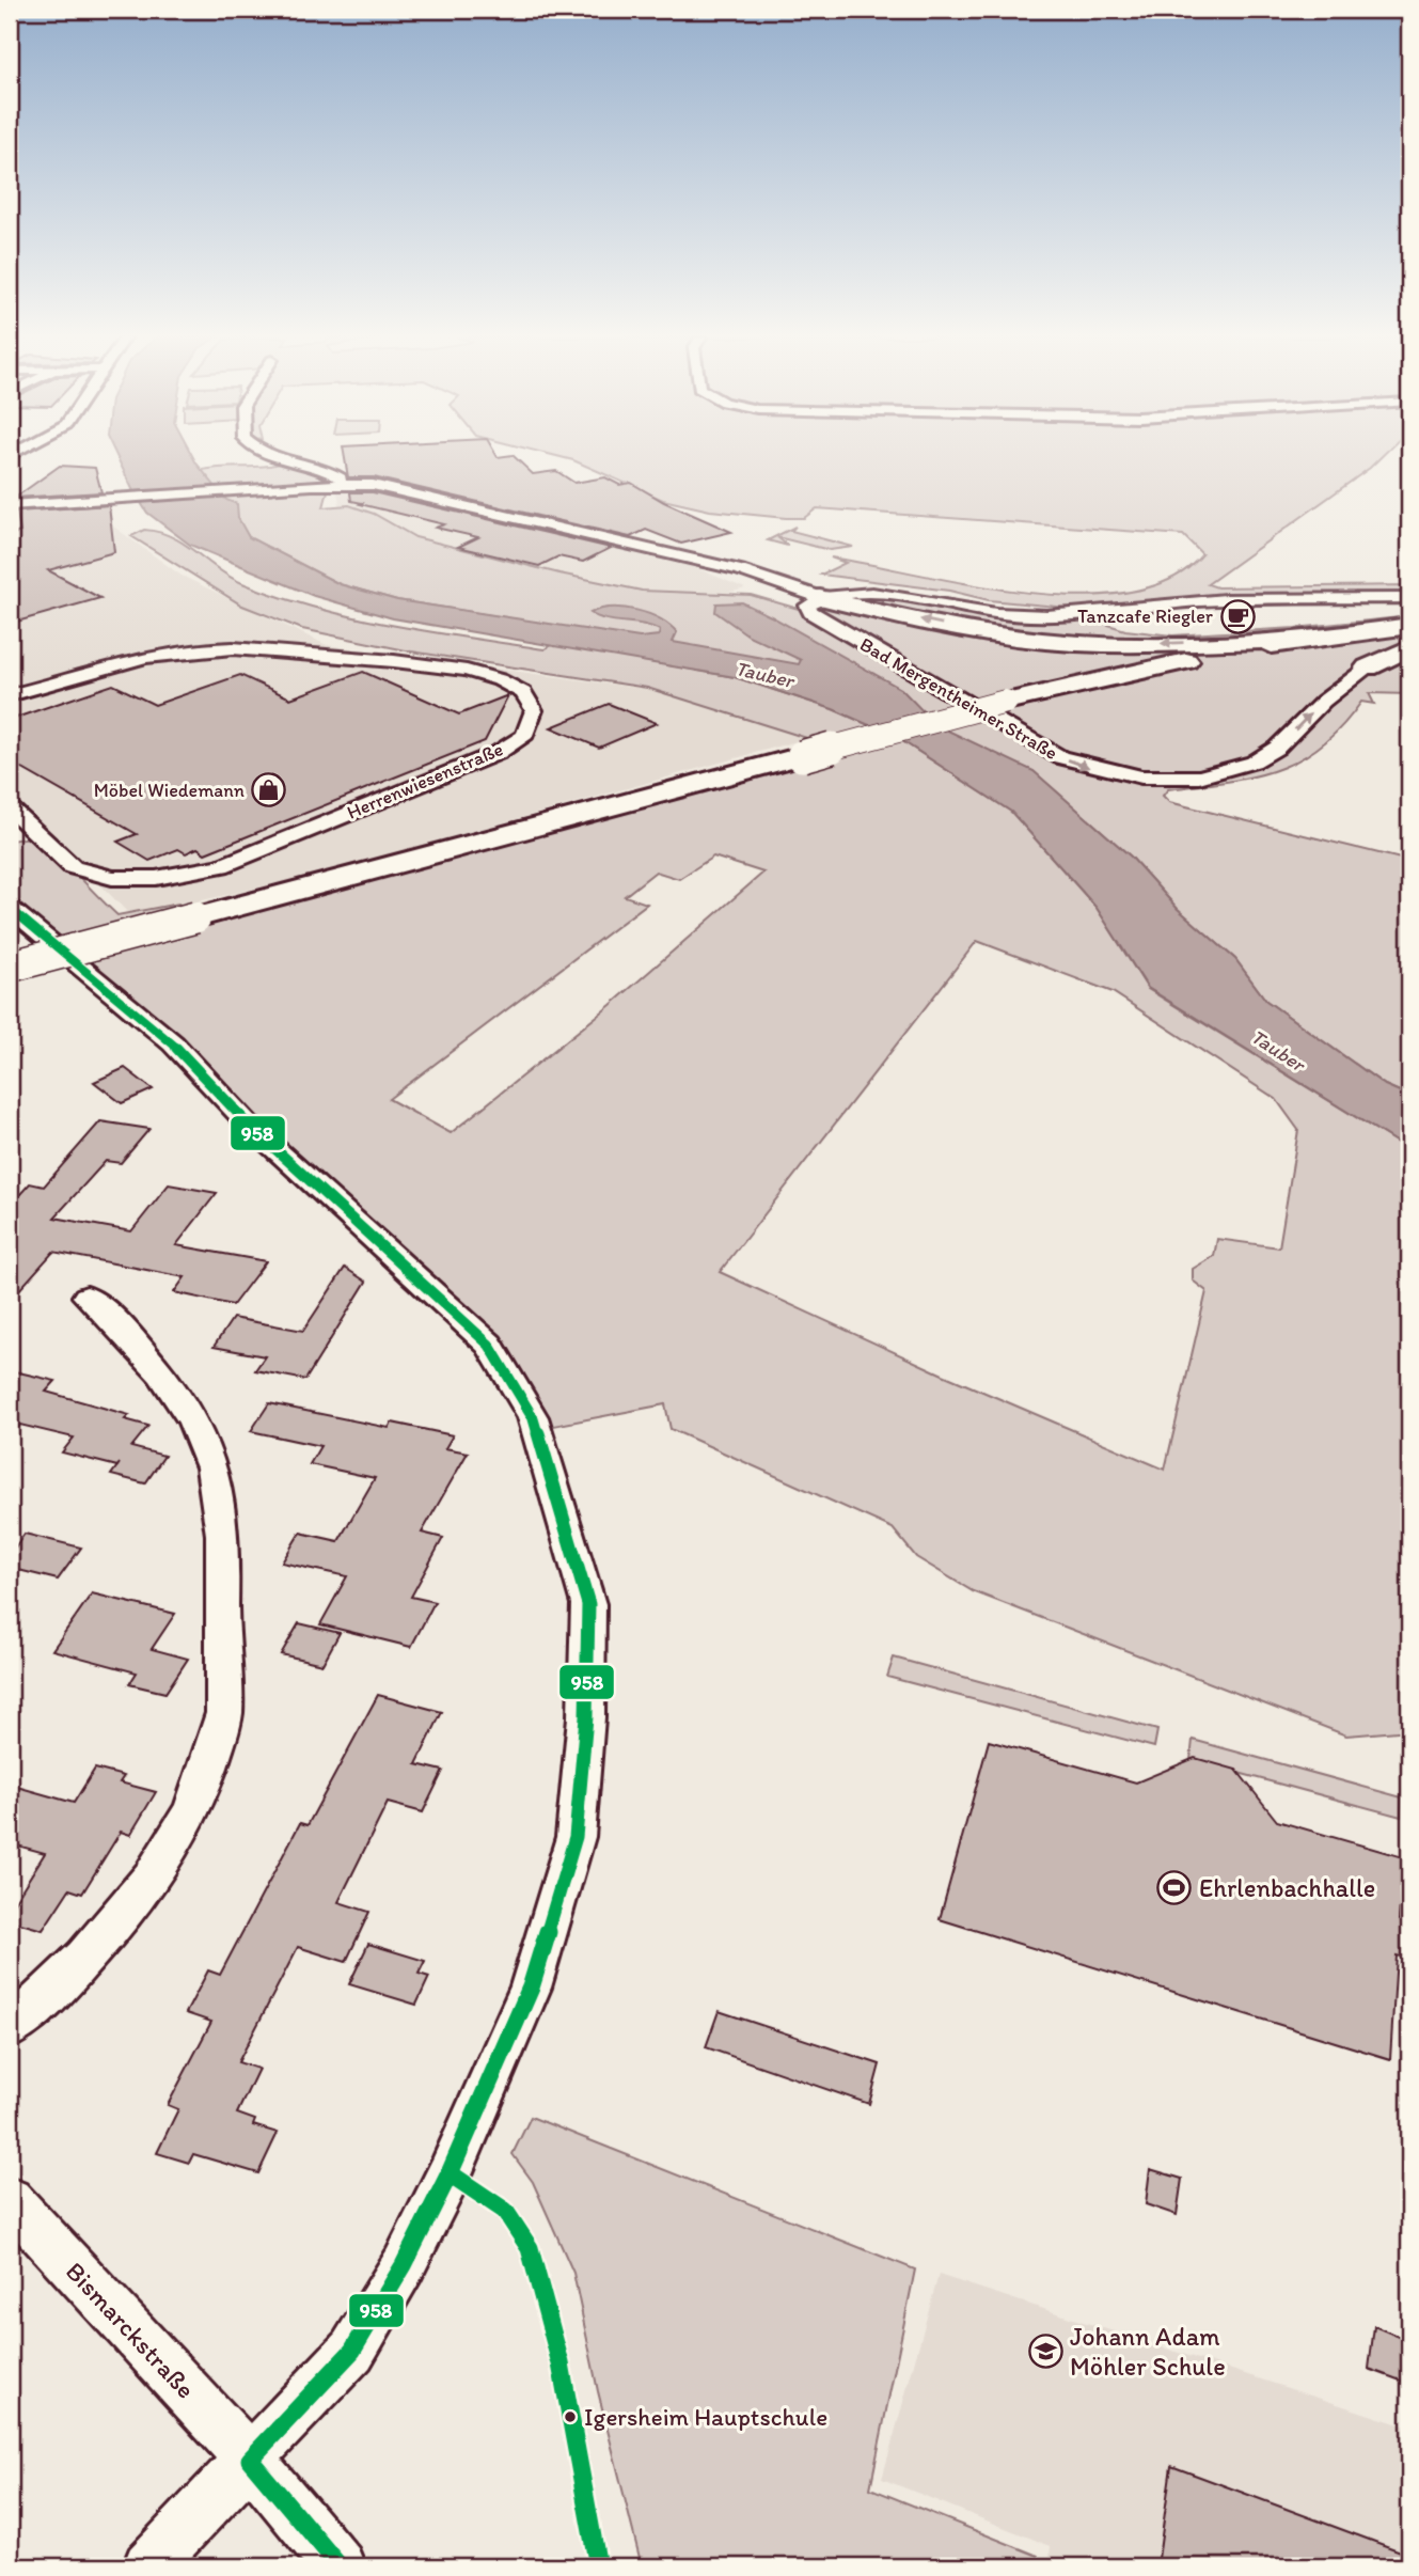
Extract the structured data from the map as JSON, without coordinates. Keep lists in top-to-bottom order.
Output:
{
  "streets": {
    "street": ["Bad Mergentheimer Straße", "Herrenwiesenstraße", "Bismarckstraße"]
  },
  "water": ["Tauber"],
  "places": {
    "cafe": ["Tanzcafe Riegler"],
    "shop": ["Möbel Wiedemann"],
    "sports": ["Ehrlenbachhalle"],
    "school or university": ["Johann Adam Möhler Schule"],
    "other": ["Igersheim Hauptschule"]
  },
  "lines": ["transit line 958"]
}
